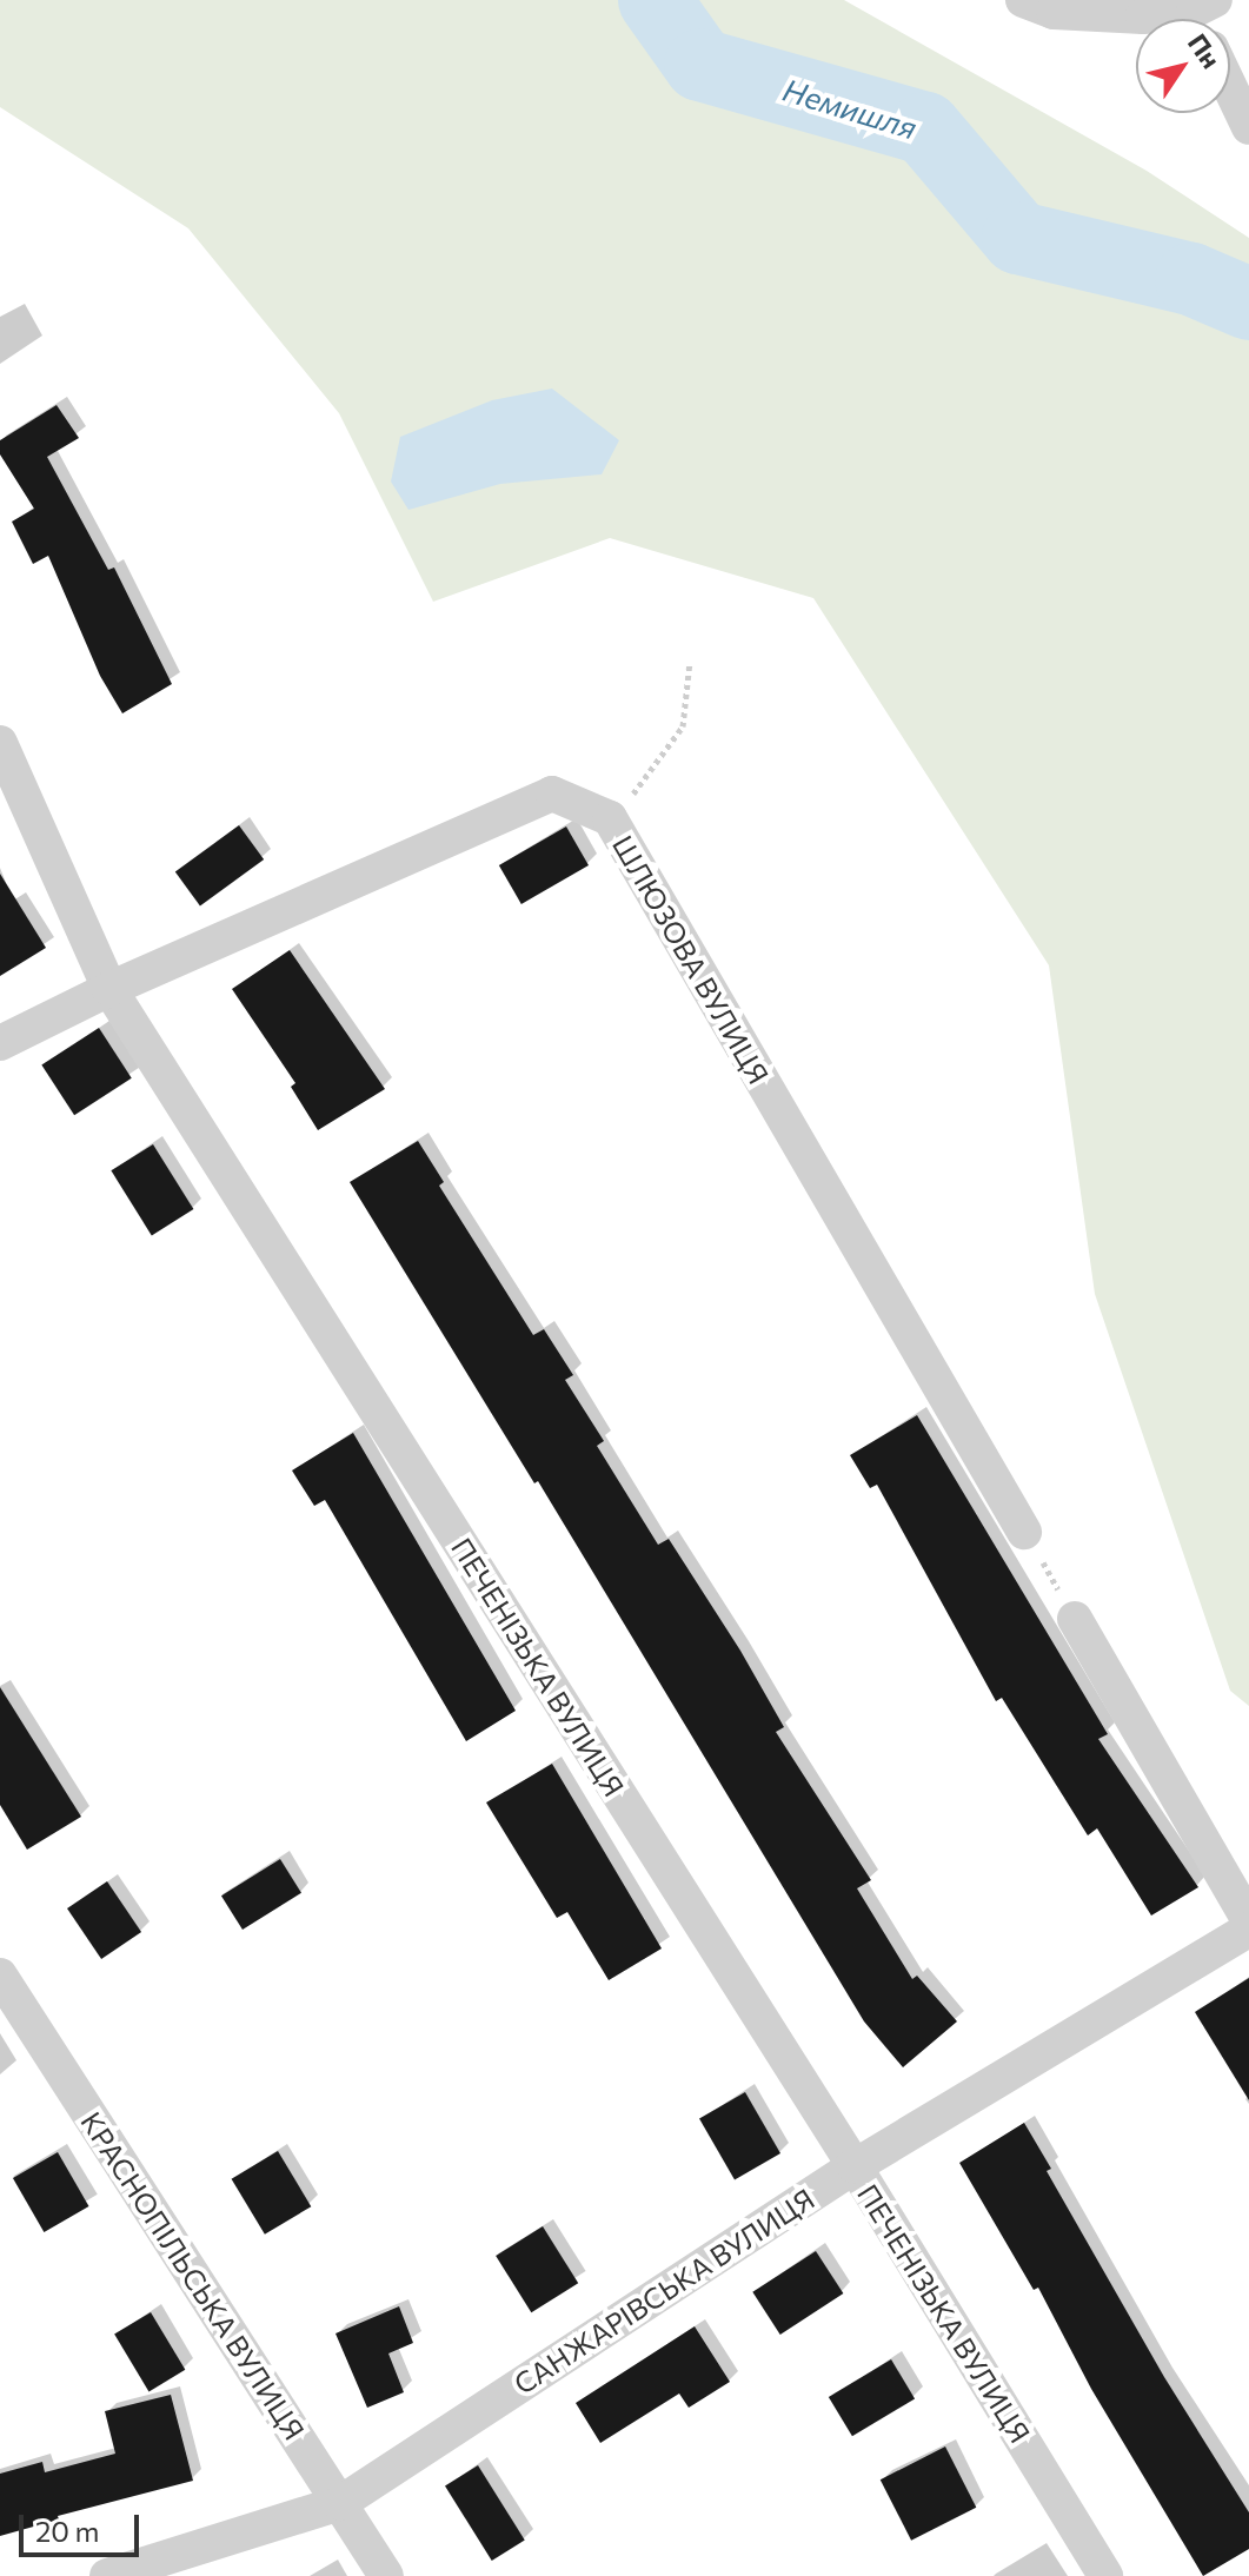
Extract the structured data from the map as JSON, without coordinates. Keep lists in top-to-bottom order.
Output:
{
  "streets": {
    "street": [
      "ШЛЮЗОВА ВУЛИЦЯ",
      "ПЕЧЕНІЗЬКА ВУЛИЦЯ",
      "КРАСНОПІЛЬСЬКА ВУЛИЦЯ",
      "САНЖАРІВСЬКА ВУЛИЦЯ"
    ]
  },
  "crossings": [
    ["ШЛЮЗОВА ВУЛИЦЯ", "ПЕЧЕНІЗЬКА ВУЛИЦЯ"],
    ["ПЕЧЕНІЗЬКА ВУЛИЦЯ", "САНЖАРІВСЬКА ВУЛИЦЯ"],
    ["КРАСНОПІЛЬСЬКА ВУЛИЦЯ", "САНЖАРІВСЬКА ВУЛИЦЯ"]
  ],
  "water": ["Немишля"],
  "scale_bar": "20 m",
  "north": "top right"
}
